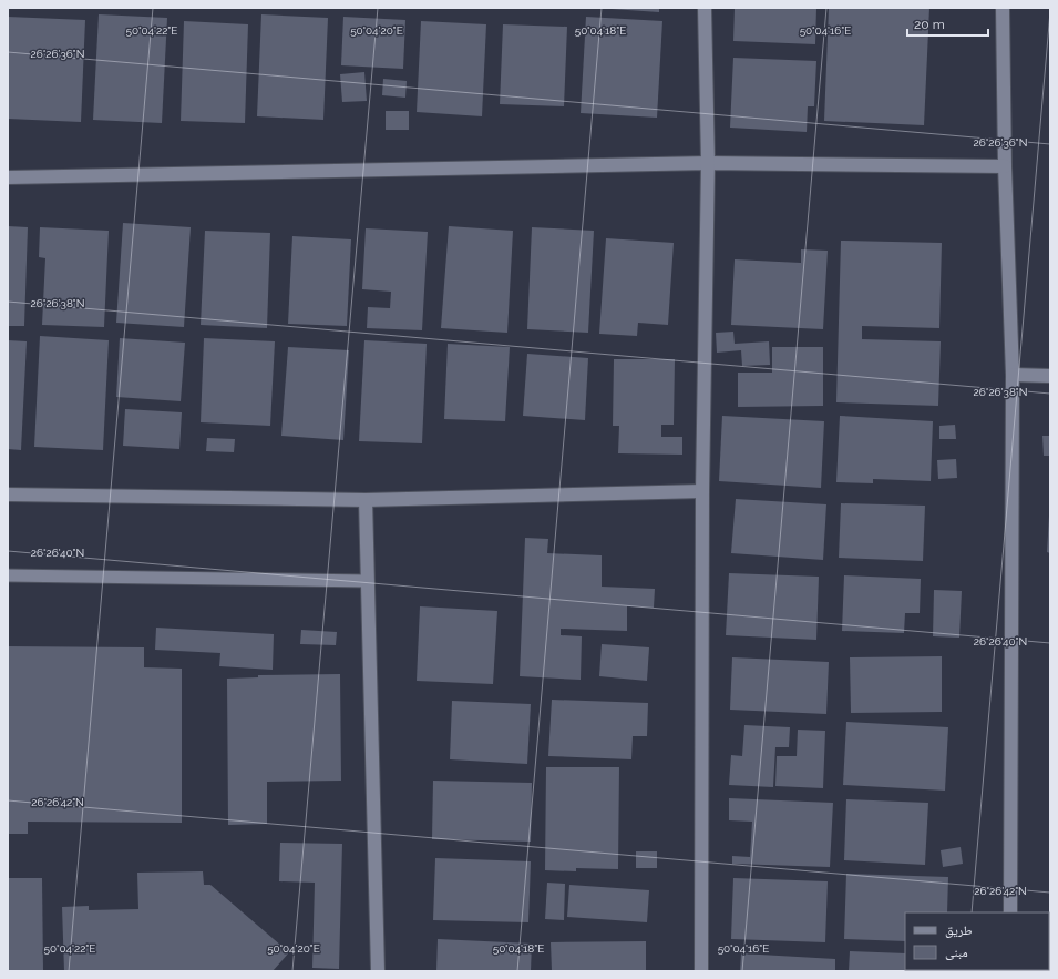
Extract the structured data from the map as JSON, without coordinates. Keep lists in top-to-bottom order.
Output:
{
  "legend": ["طريق", "مبنى"],
  "scale_bar": "20 m",
  "coordinates": [
    "50°04'22\"E",
    "50°04'20\"E",
    "50°04'18\"E",
    "50°04'16\"E",
    "26°26'36\"N",
    "26°26'38\"N",
    "26°26'40\"N",
    "26°26'42\"N"
  ]
}
